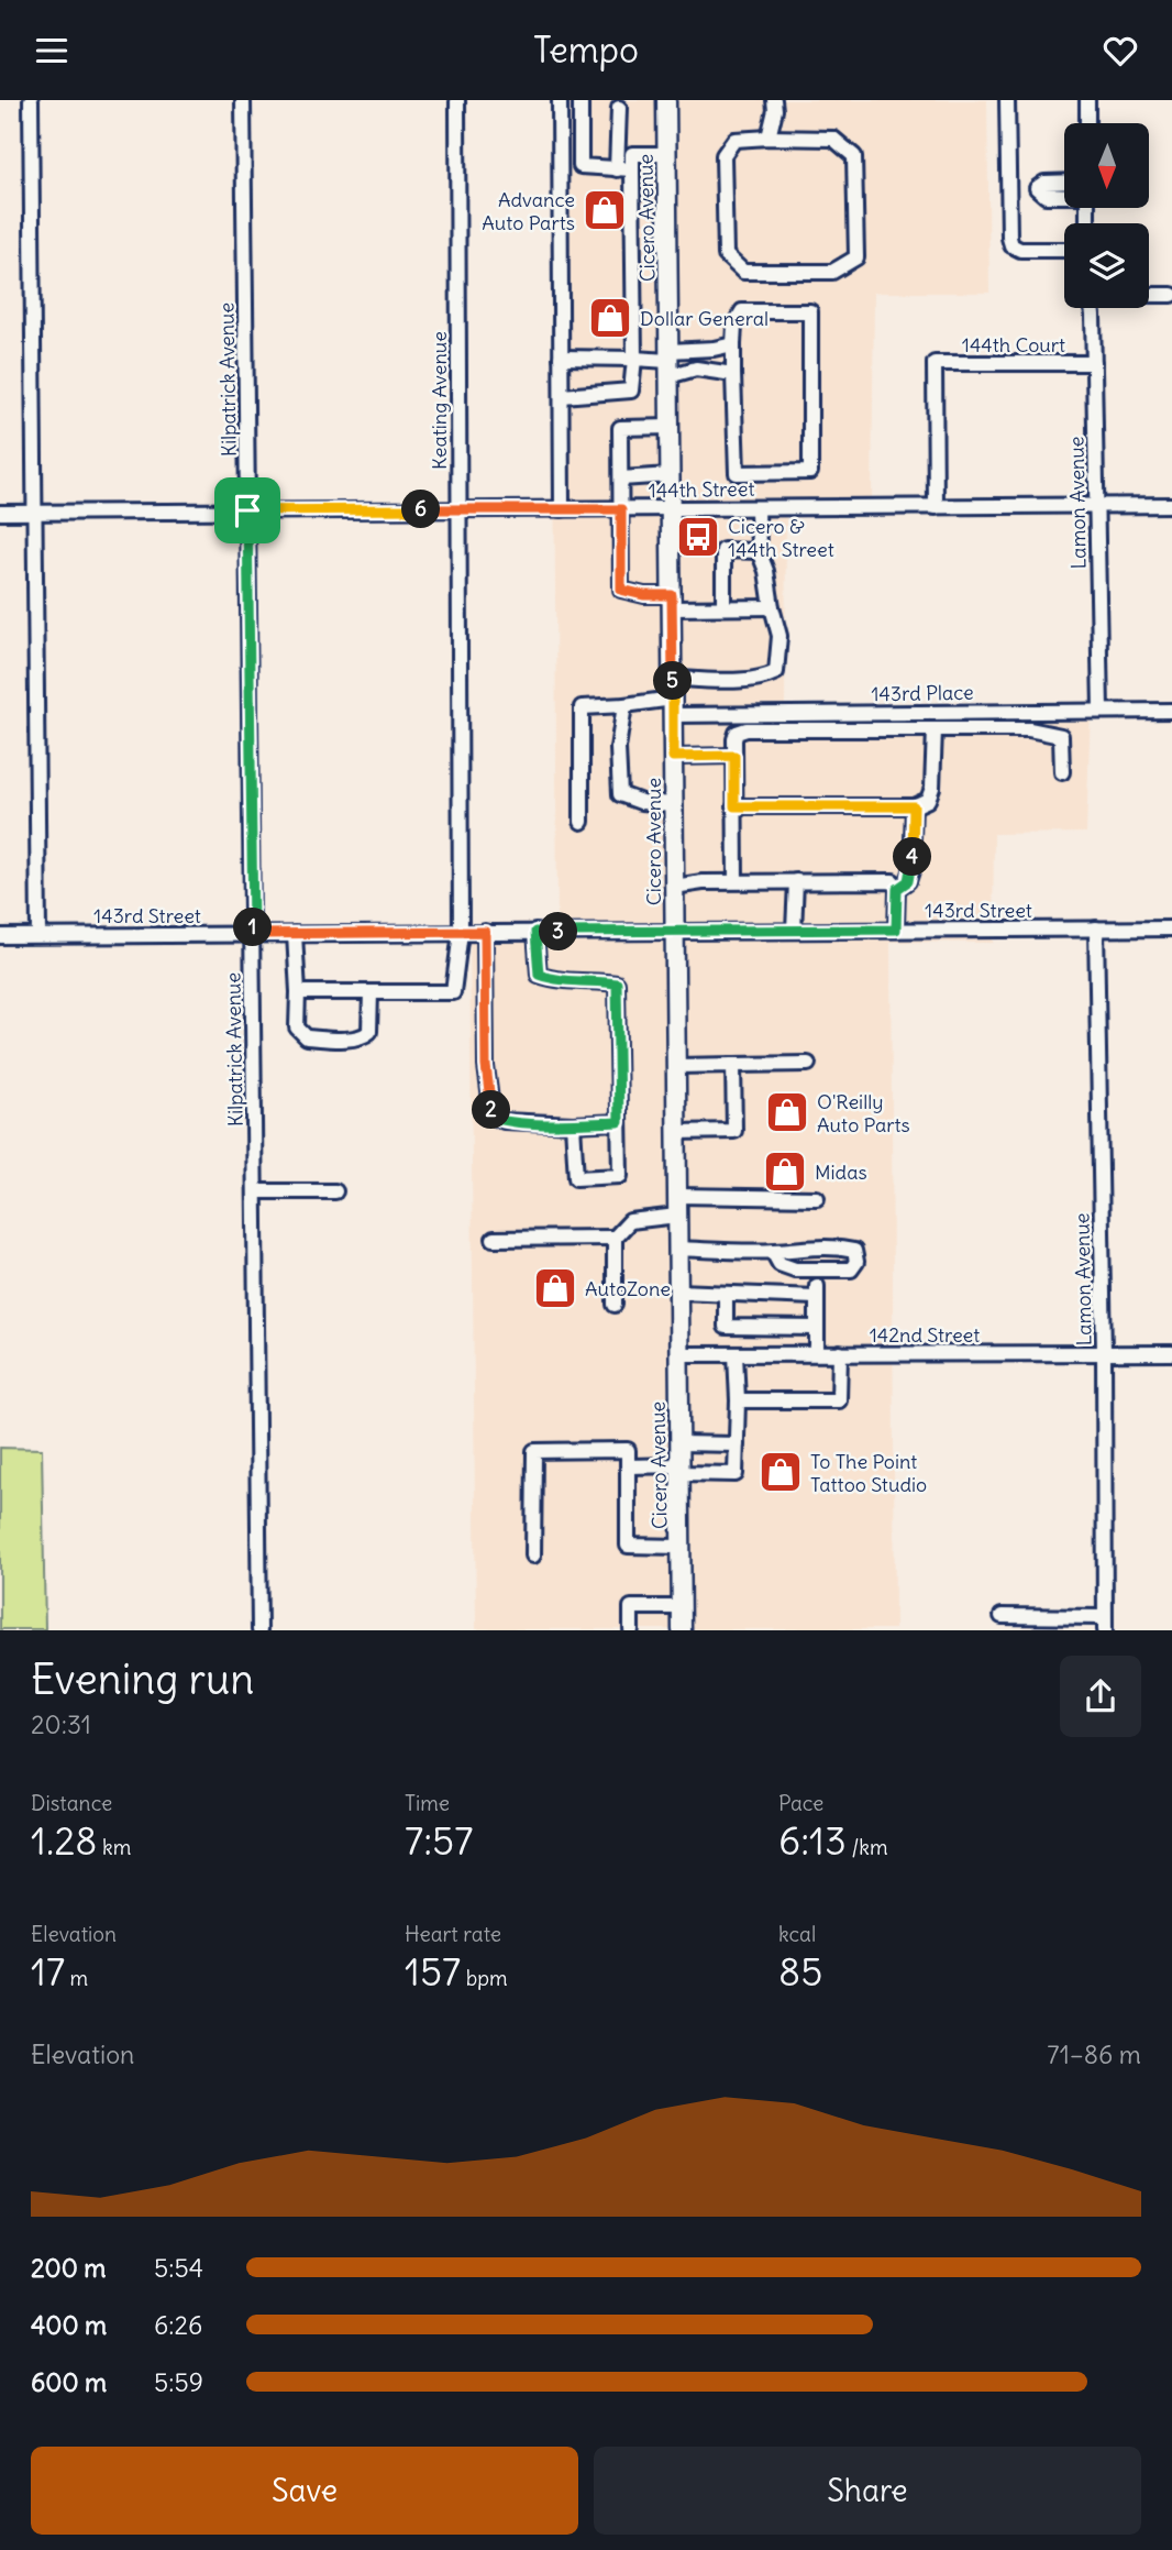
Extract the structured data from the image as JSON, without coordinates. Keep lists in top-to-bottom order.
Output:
{
  "streets": {
    "main road": ["Cicero Avenue"],
    "street": [
      "144th Court",
      "Kilpatrick Avenue",
      "Keating Avenue",
      "144th Street",
      "Lamon Avenue",
      "143rd Place",
      "143rd Street",
      "142nd Street"
    ]
  },
  "crossings": [
    ["Cicero Avenue", "144th Street"],
    ["Cicero Avenue", "143rd Place"],
    ["Cicero Avenue", "143rd Street"],
    ["Cicero Avenue", "142nd Street"],
    ["144th Court", "144th Street"],
    ["144th Court", "Lamon Avenue"],
    ["Kilpatrick Avenue", "144th Street"],
    ["Kilpatrick Avenue", "143rd Street"],
    ["Keating Avenue", "144th Street"],
    ["Keating Avenue", "143rd Street"],
    ["144th Street", "Lamon Avenue"],
    ["Lamon Avenue", "143rd Place"],
    ["Lamon Avenue", "143rd Street"],
    ["Lamon Avenue", "142nd Street"]
  ],
  "places": {
    "shop": [
      "Advance Auto Parts",
      "Dollar General",
      "O'Reilly Auto Parts",
      "Midas",
      "AutoZone",
      "To The Point Tattoo Studio"
    ],
    "bus stop": ["Cicero & 144th Street"]
  },
  "north": "bottom",
  "page": {
    "header": "Tempo",
    "pins": [
      "6",
      "5",
      "4",
      "1",
      "3",
      "2"
    ],
    "heading": ["Evening run", "20:31"],
    "stats": [
      ["Distance", "1.28 km"],
      ["Time", "7:57"],
      ["Pace", "6:13 /km"],
      ["Elevation", "17 m"],
      ["Heart rate", "157 bpm"],
      ["kcal", "85"]
    ],
    "chart": ["Elevation", "71–86 m"],
    "list": [
      {
        "name": "200 m",
        "note": "5:54"
      },
      {
        "name": "400 m",
        "note": "6:26"
      },
      {
        "name": "600 m",
        "note": "5:59"
      }
    ],
    "buttons": ["Save", "Share"]
  }
}
